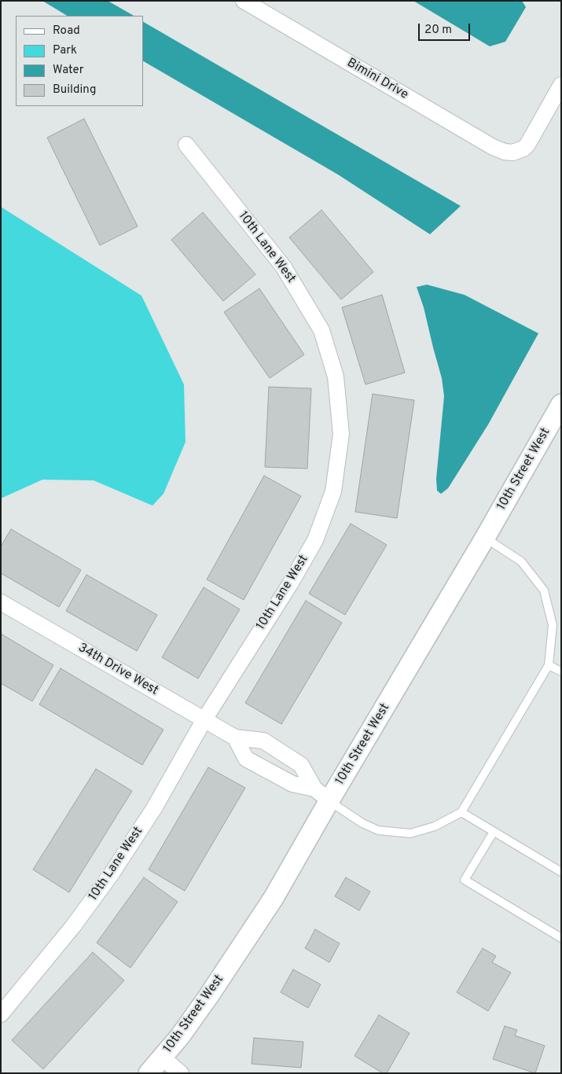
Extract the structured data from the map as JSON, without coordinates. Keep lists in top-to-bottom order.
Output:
{
  "streets": {
    "street": [
      "Bimini Drive",
      "10th Lane West",
      "10th Street West",
      "34th Drive West"
    ]
  },
  "crossings": [
    ["10th Lane West", "34th Drive West"],
    ["10th Street West", "34th Drive West"]
  ],
  "legend": [
    "Road",
    "Park",
    "Water",
    "Building"
  ],
  "scale_bar": "20 m"
}
